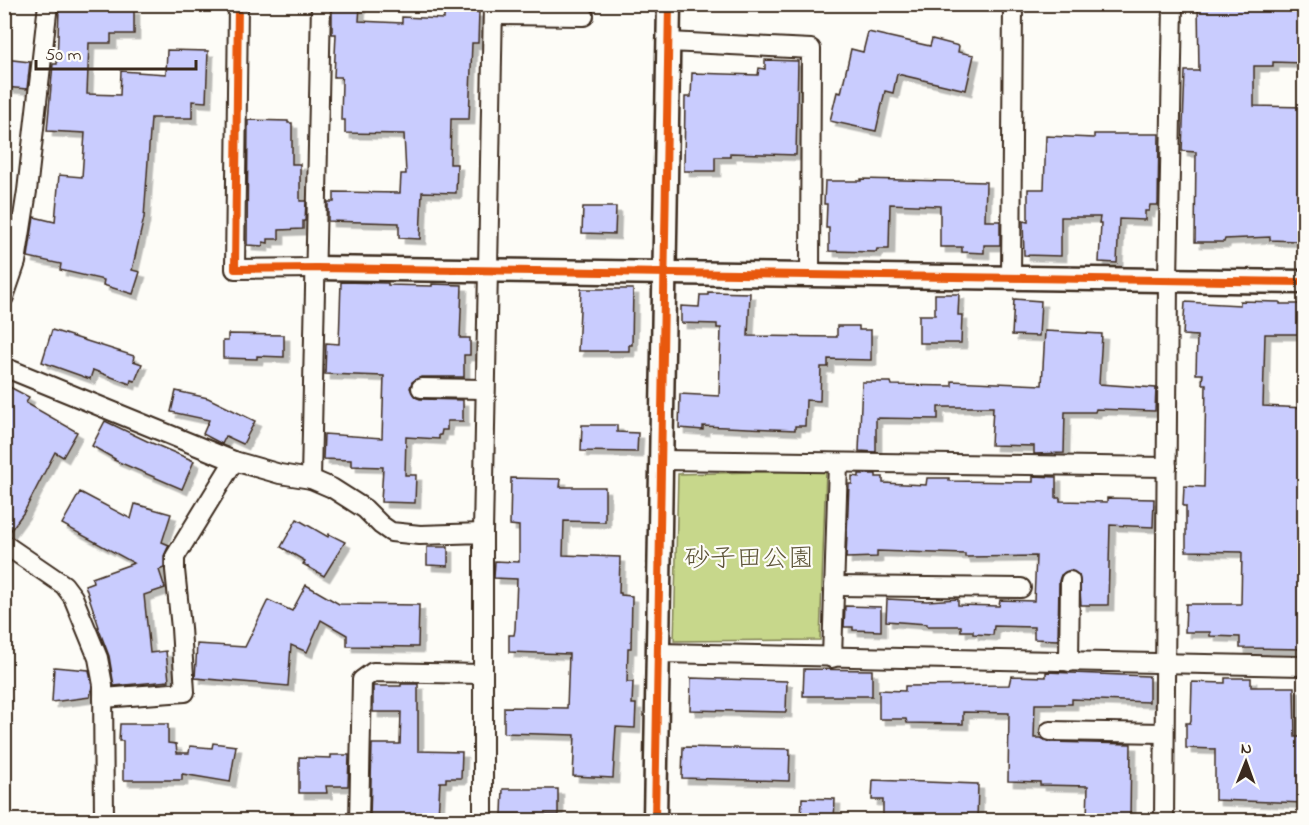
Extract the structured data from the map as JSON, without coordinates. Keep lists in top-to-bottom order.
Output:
{
  "parks": ["砂子田公園"],
  "scale_bar": "50 m",
  "north": "top"
}
